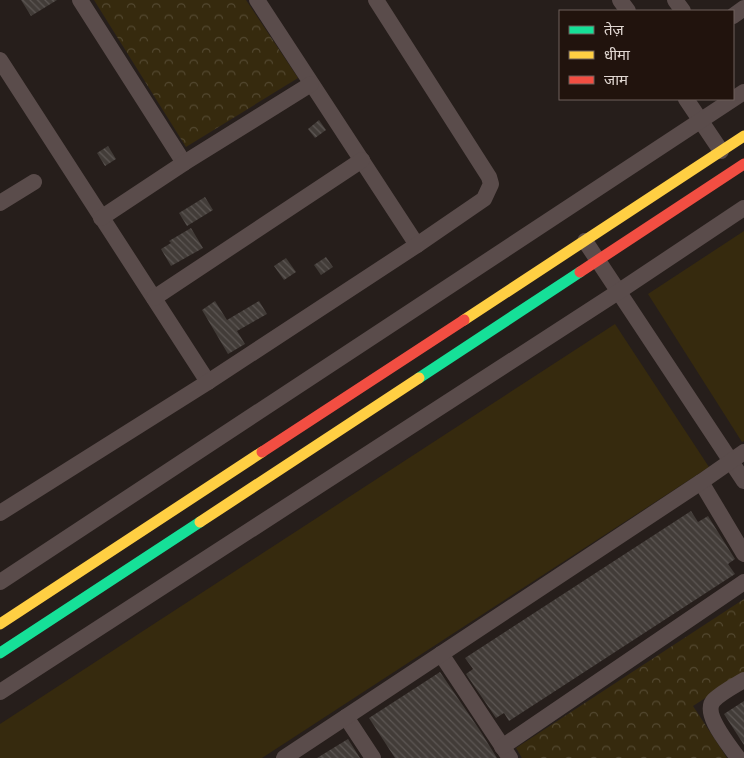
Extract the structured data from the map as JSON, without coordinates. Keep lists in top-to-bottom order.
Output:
{
  "legend": ["तेज़", "धीमा", "जाम"]
}
